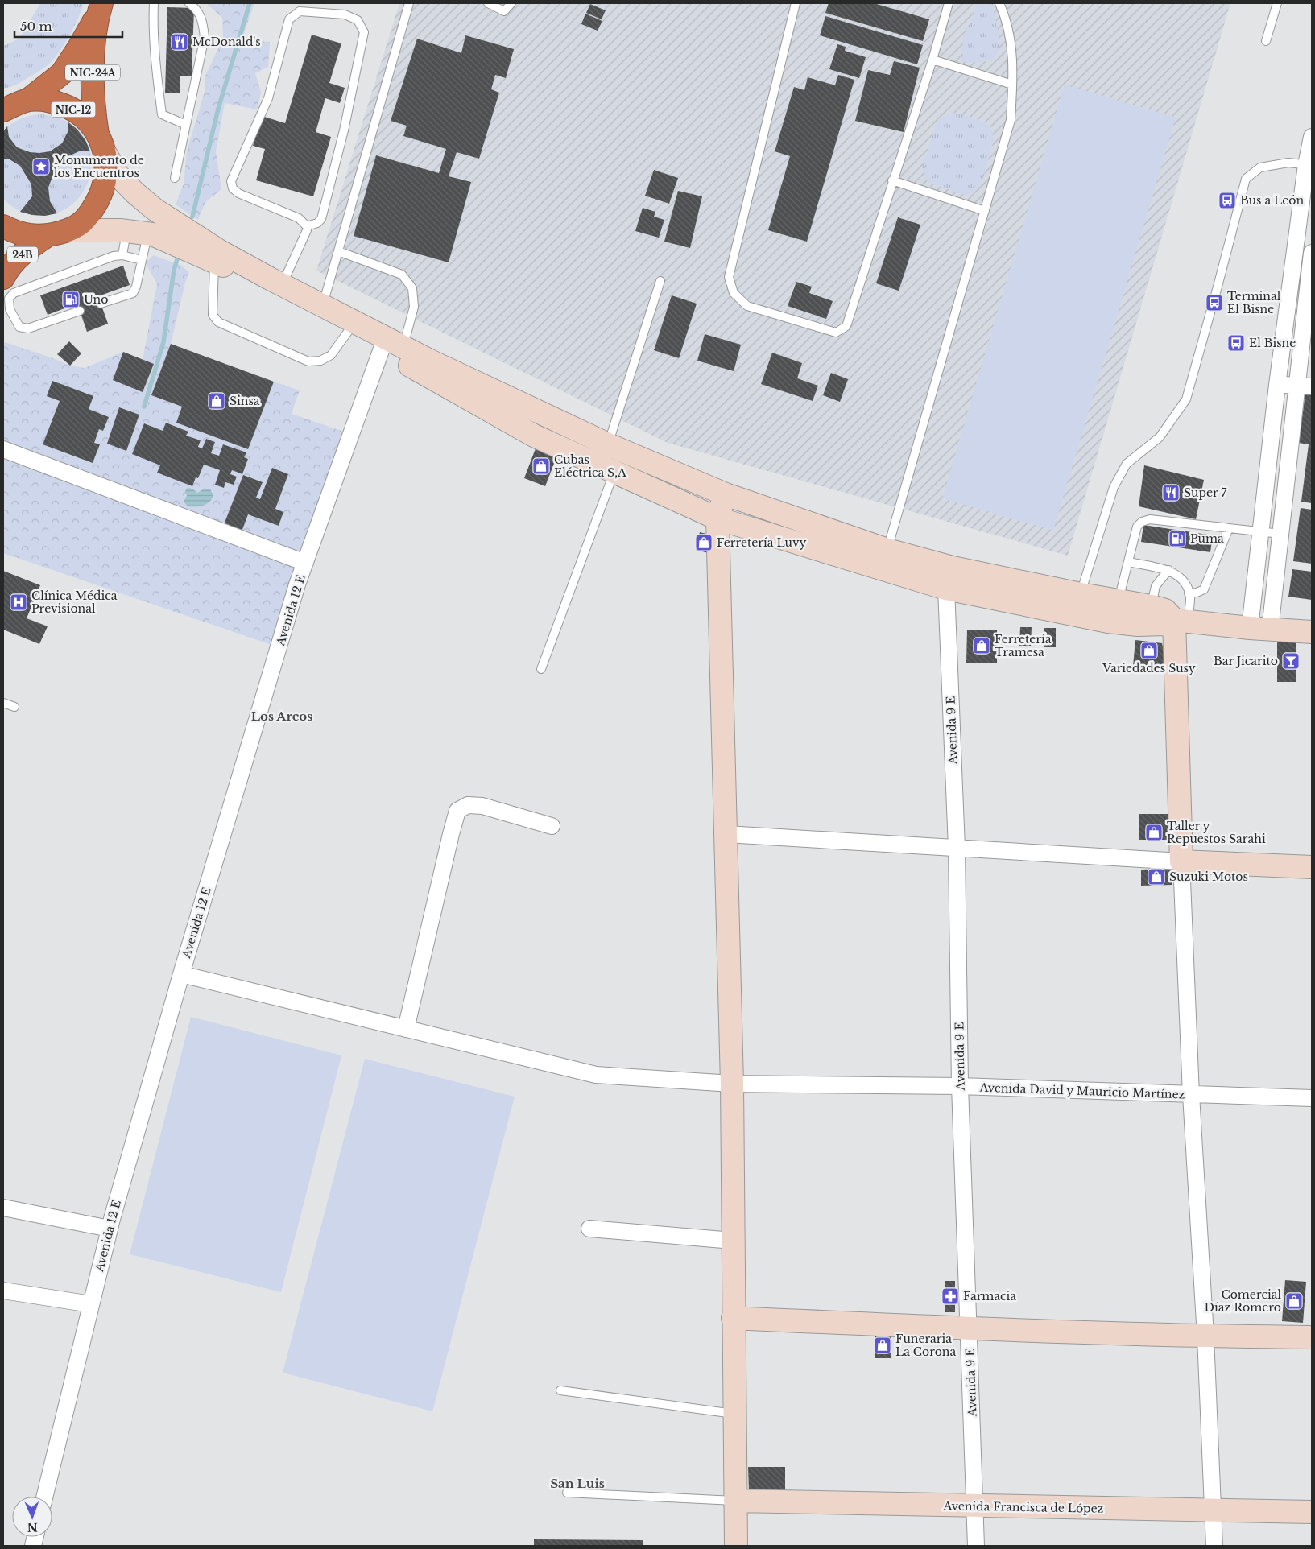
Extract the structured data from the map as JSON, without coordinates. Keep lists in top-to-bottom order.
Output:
{
  "streets": {
    "highway": ["NIC-24A", "NIC-12", "24B"],
    "street": [
      "Avenida 12 E",
      "Avenida 9 E",
      "Avenida David y Mauricio Martínez",
      "Avenida Francisca de López"
    ]
  },
  "crossings": [
    ["NIC-24A", "NIC-12"],
    ["Avenida 12 E", "Avenida David y Mauricio Martínez"],
    ["Avenida 9 E", "Avenida David y Mauricio Martínez"],
    ["Avenida 9 E", "Avenida Francisca de López"]
  ],
  "districts": ["Los Arcos", "San Luis"],
  "places": {
    "restaurant": ["McDonald's", "Super 7"],
    "place": ["Monumento de los Encuentros"],
    "bus stop": ["Bus a León", "Terminal El Bisne", "El Bisne"],
    "fuel station": ["Uno", "Puma"],
    "shop": [
      "Sinsa",
      "Cubas Eléctrica S,A",
      "Ferretería Luvy",
      "Ferretería Tramesa",
      "Variedades Susy",
      "Taller y Repuestos Sarahi",
      "Suzuki Motos",
      "Comercial Díaz Romero",
      "Funeraria La Corona"
    ],
    "hospital": ["Clínica Médica Previsional"],
    "bar": ["Bar Jicarito"],
    "pharmacy": ["Farmacia"]
  },
  "scale_bar": "50 m",
  "north": "bottom"
}
